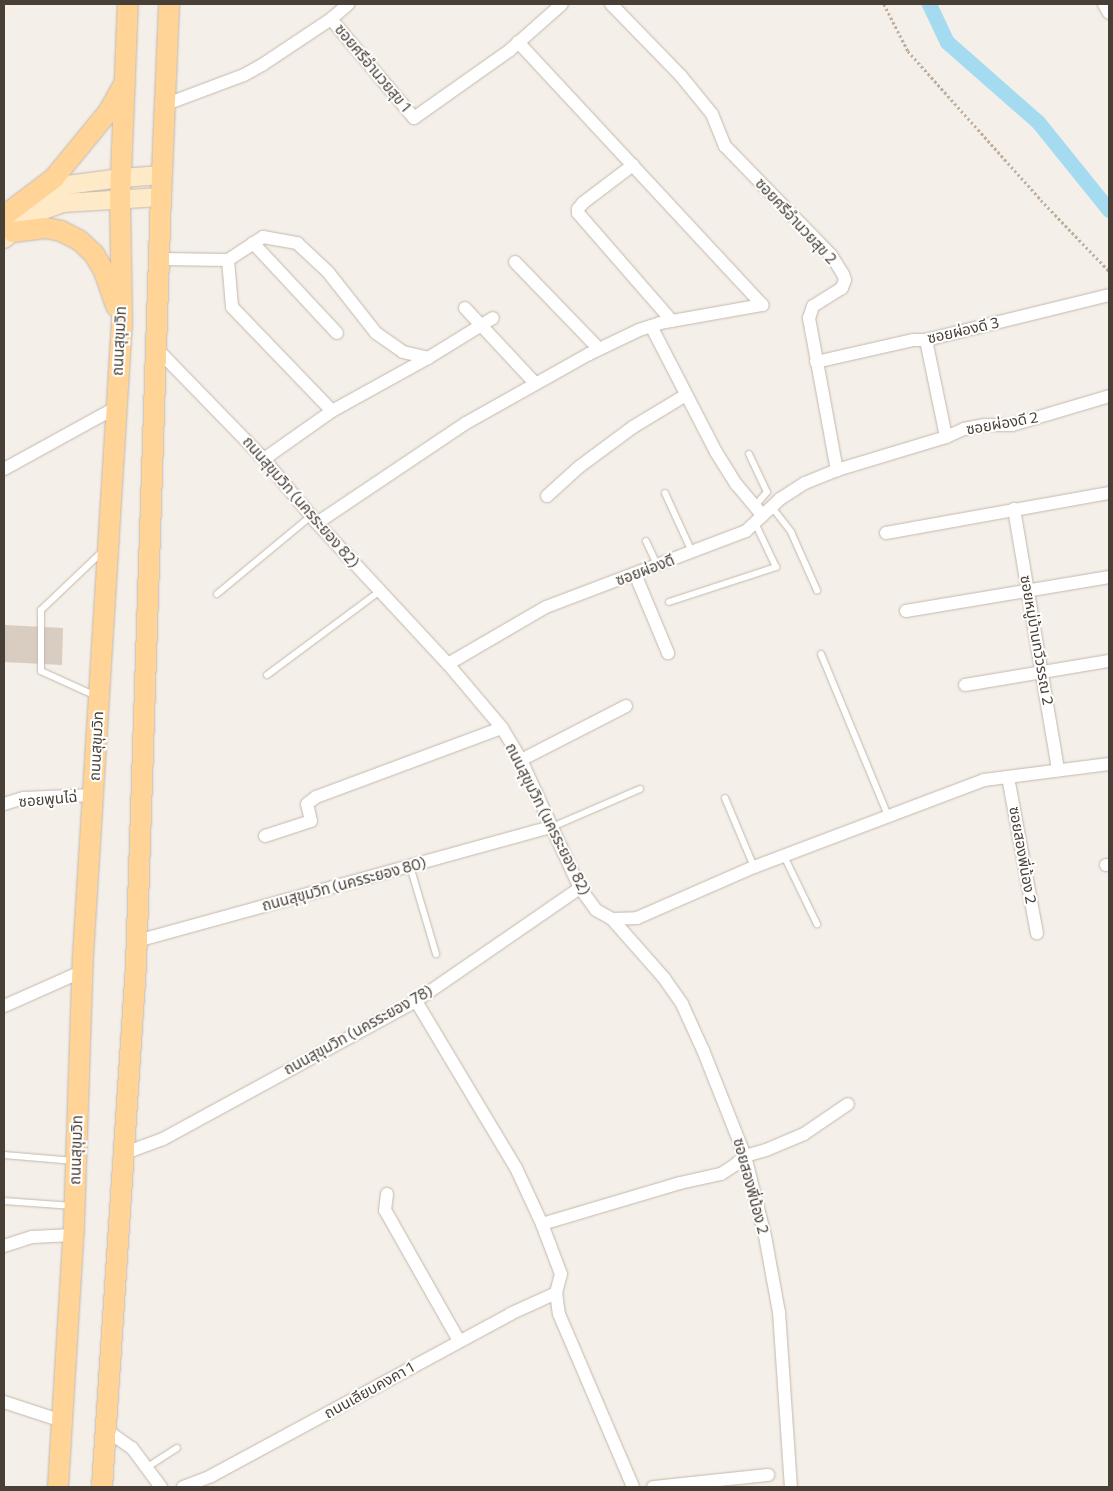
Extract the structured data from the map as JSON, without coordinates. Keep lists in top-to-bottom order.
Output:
{
  "streets": {
    "main road": ["ถนนสุขุมวิท"],
    "street": [
      "ซอยศรีอำนวยสุข 1",
      "ซอยศรีอำนวยสุข 2",
      "ซอยผ่องดี 3",
      "ซอยผ่องดี 2",
      "ถนนสุขุมวิท (นครระยอง 82)",
      "ซอยผ่องดี",
      "ซอยหมู่บ้านทวีวรรณ 2",
      "ซอยพูนไฉ่",
      "ซอยสองพี่น้อง 2",
      "ถนนสุขุมวิท (นครระยอง 80)",
      "ถนนสุขุมวิท (นครระยอง 78)",
      "ถนนเลียบคงคา 1"
    ]
  },
  "crossings": [
    ["ซอยศรีอำนวยสุข 2", "ซอยผ่องดี 3"],
    ["ซอยศรีอำนวยสุข 2", "ซอยผ่องดี 2"],
    ["ซอยศรีอำนวยสุข 2", "ซอยผ่องดี"],
    ["ถนนสุขุมวิท", "ซอยพูนไฉ่"],
    ["ซอยผ่องดี 2", "ซอยผ่องดี"],
    ["ถนนสุขุมวิท (นครระยอง 82)", "ซอยผ่องดี"],
    ["ถนนสุขุมวิท (นครระยอง 82)", "ซอยสองพี่น้อง 2"],
    ["ถนนสุขุมวิท (นครระยอง 82)", "ถนนสุขุมวิท (นครระยอง 80)"],
    ["ถนนสุขุมวิท (นครระยอง 82)", "ถนนสุขุมวิท (นครระยอง 78)"]
  ]
}
